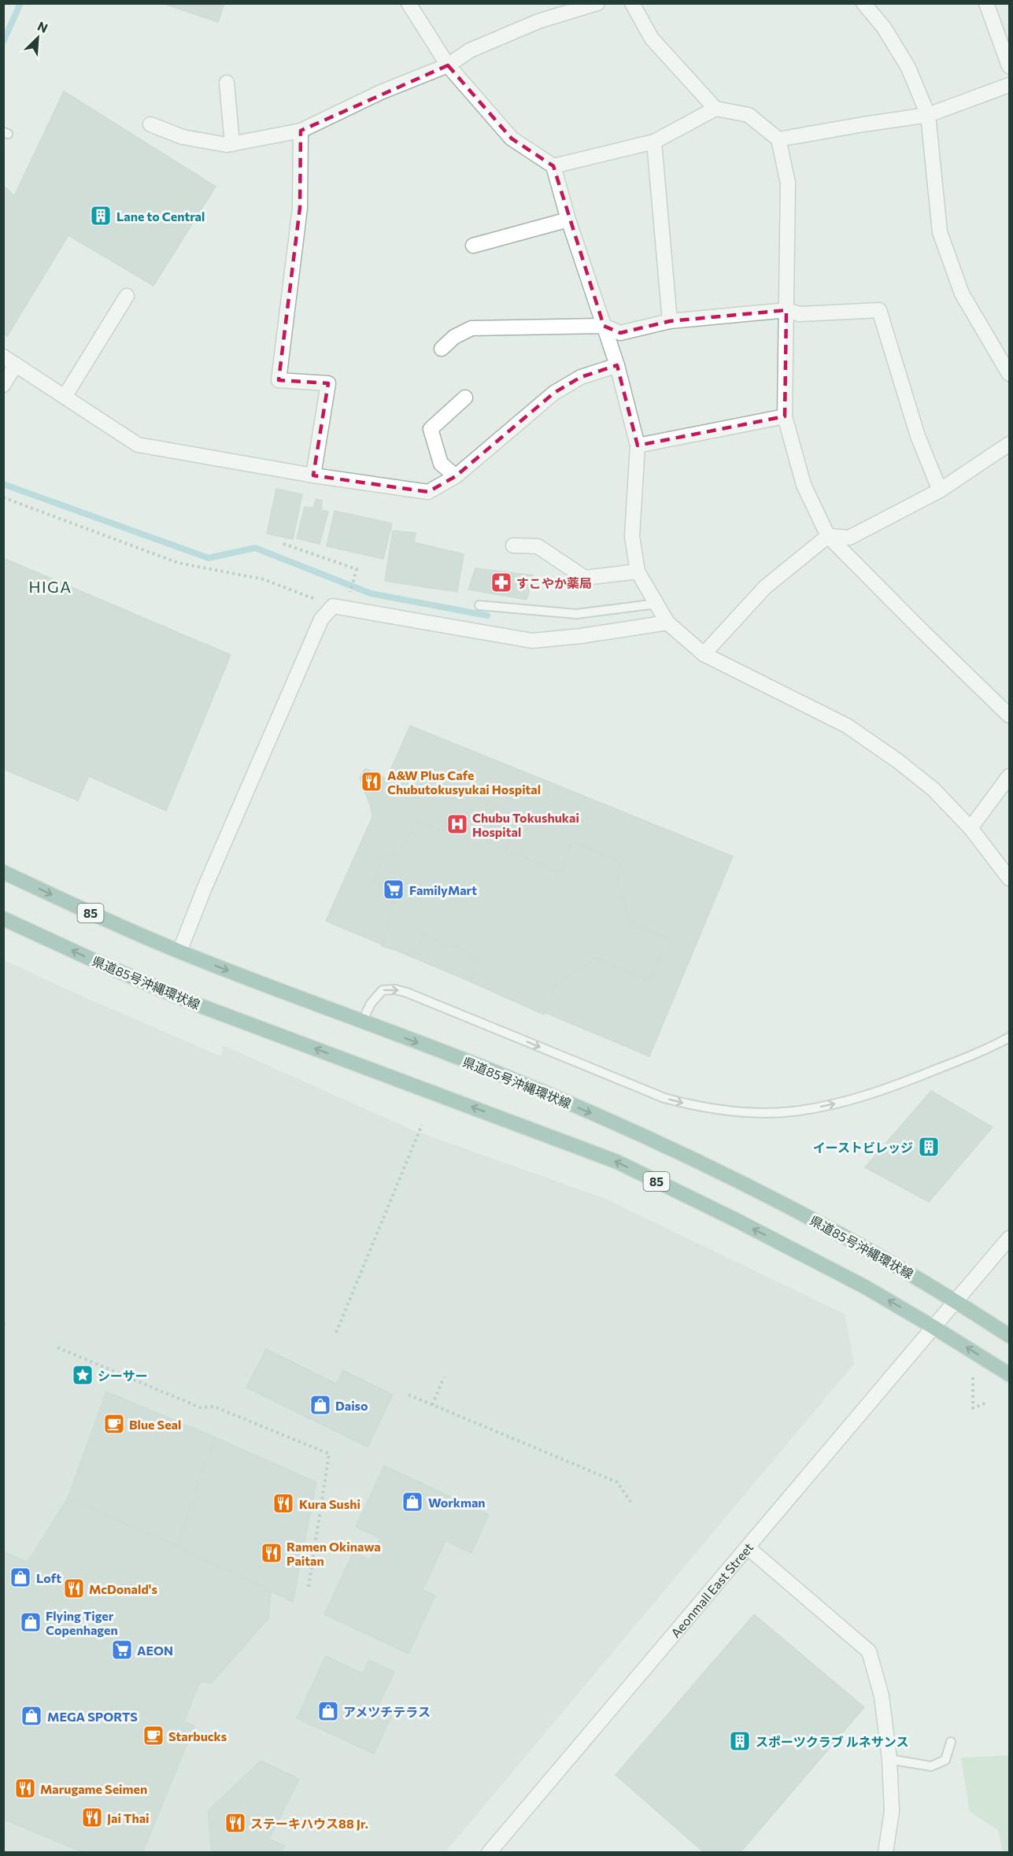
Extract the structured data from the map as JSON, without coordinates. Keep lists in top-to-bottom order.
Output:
{
  "streets": {
    "main road": ["85", "県道85号沖縄環状線"],
    "street": ["Aeonmall East Street"]
  },
  "crossings": [
    ["県道85号沖縄環状線", "Aeonmall East Street"]
  ],
  "districts": ["HIGA"],
  "places": {
    "building": ["Lane to Central", "イーストビレッジ", "スポーツクラブ ルネサンス"],
    "pharmacy": ["すこやか薬局"],
    "restaurant": [
      "A&W Plus Cafe Chubutokusyukai Hospital",
      "Kura Sushi",
      "Ramen Okinawa Paitan",
      "McDonald's",
      "Marugame Seimen",
      "Jai Thai",
      "ステーキハウス88 Jr."
    ],
    "hospital": ["Chubu Tokushukai Hospital"],
    "supermarket": ["FamilyMart", "AEON"],
    "place": ["シーサー"],
    "shop": [
      "Daiso",
      "Workman",
      "Loft",
      "Flying Tiger Copenhagen",
      "アメツチテラス",
      "MEGA SPORTS"
    ],
    "cafe": ["Blue Seal", "Starbucks"]
  },
  "north": "top right"
}
